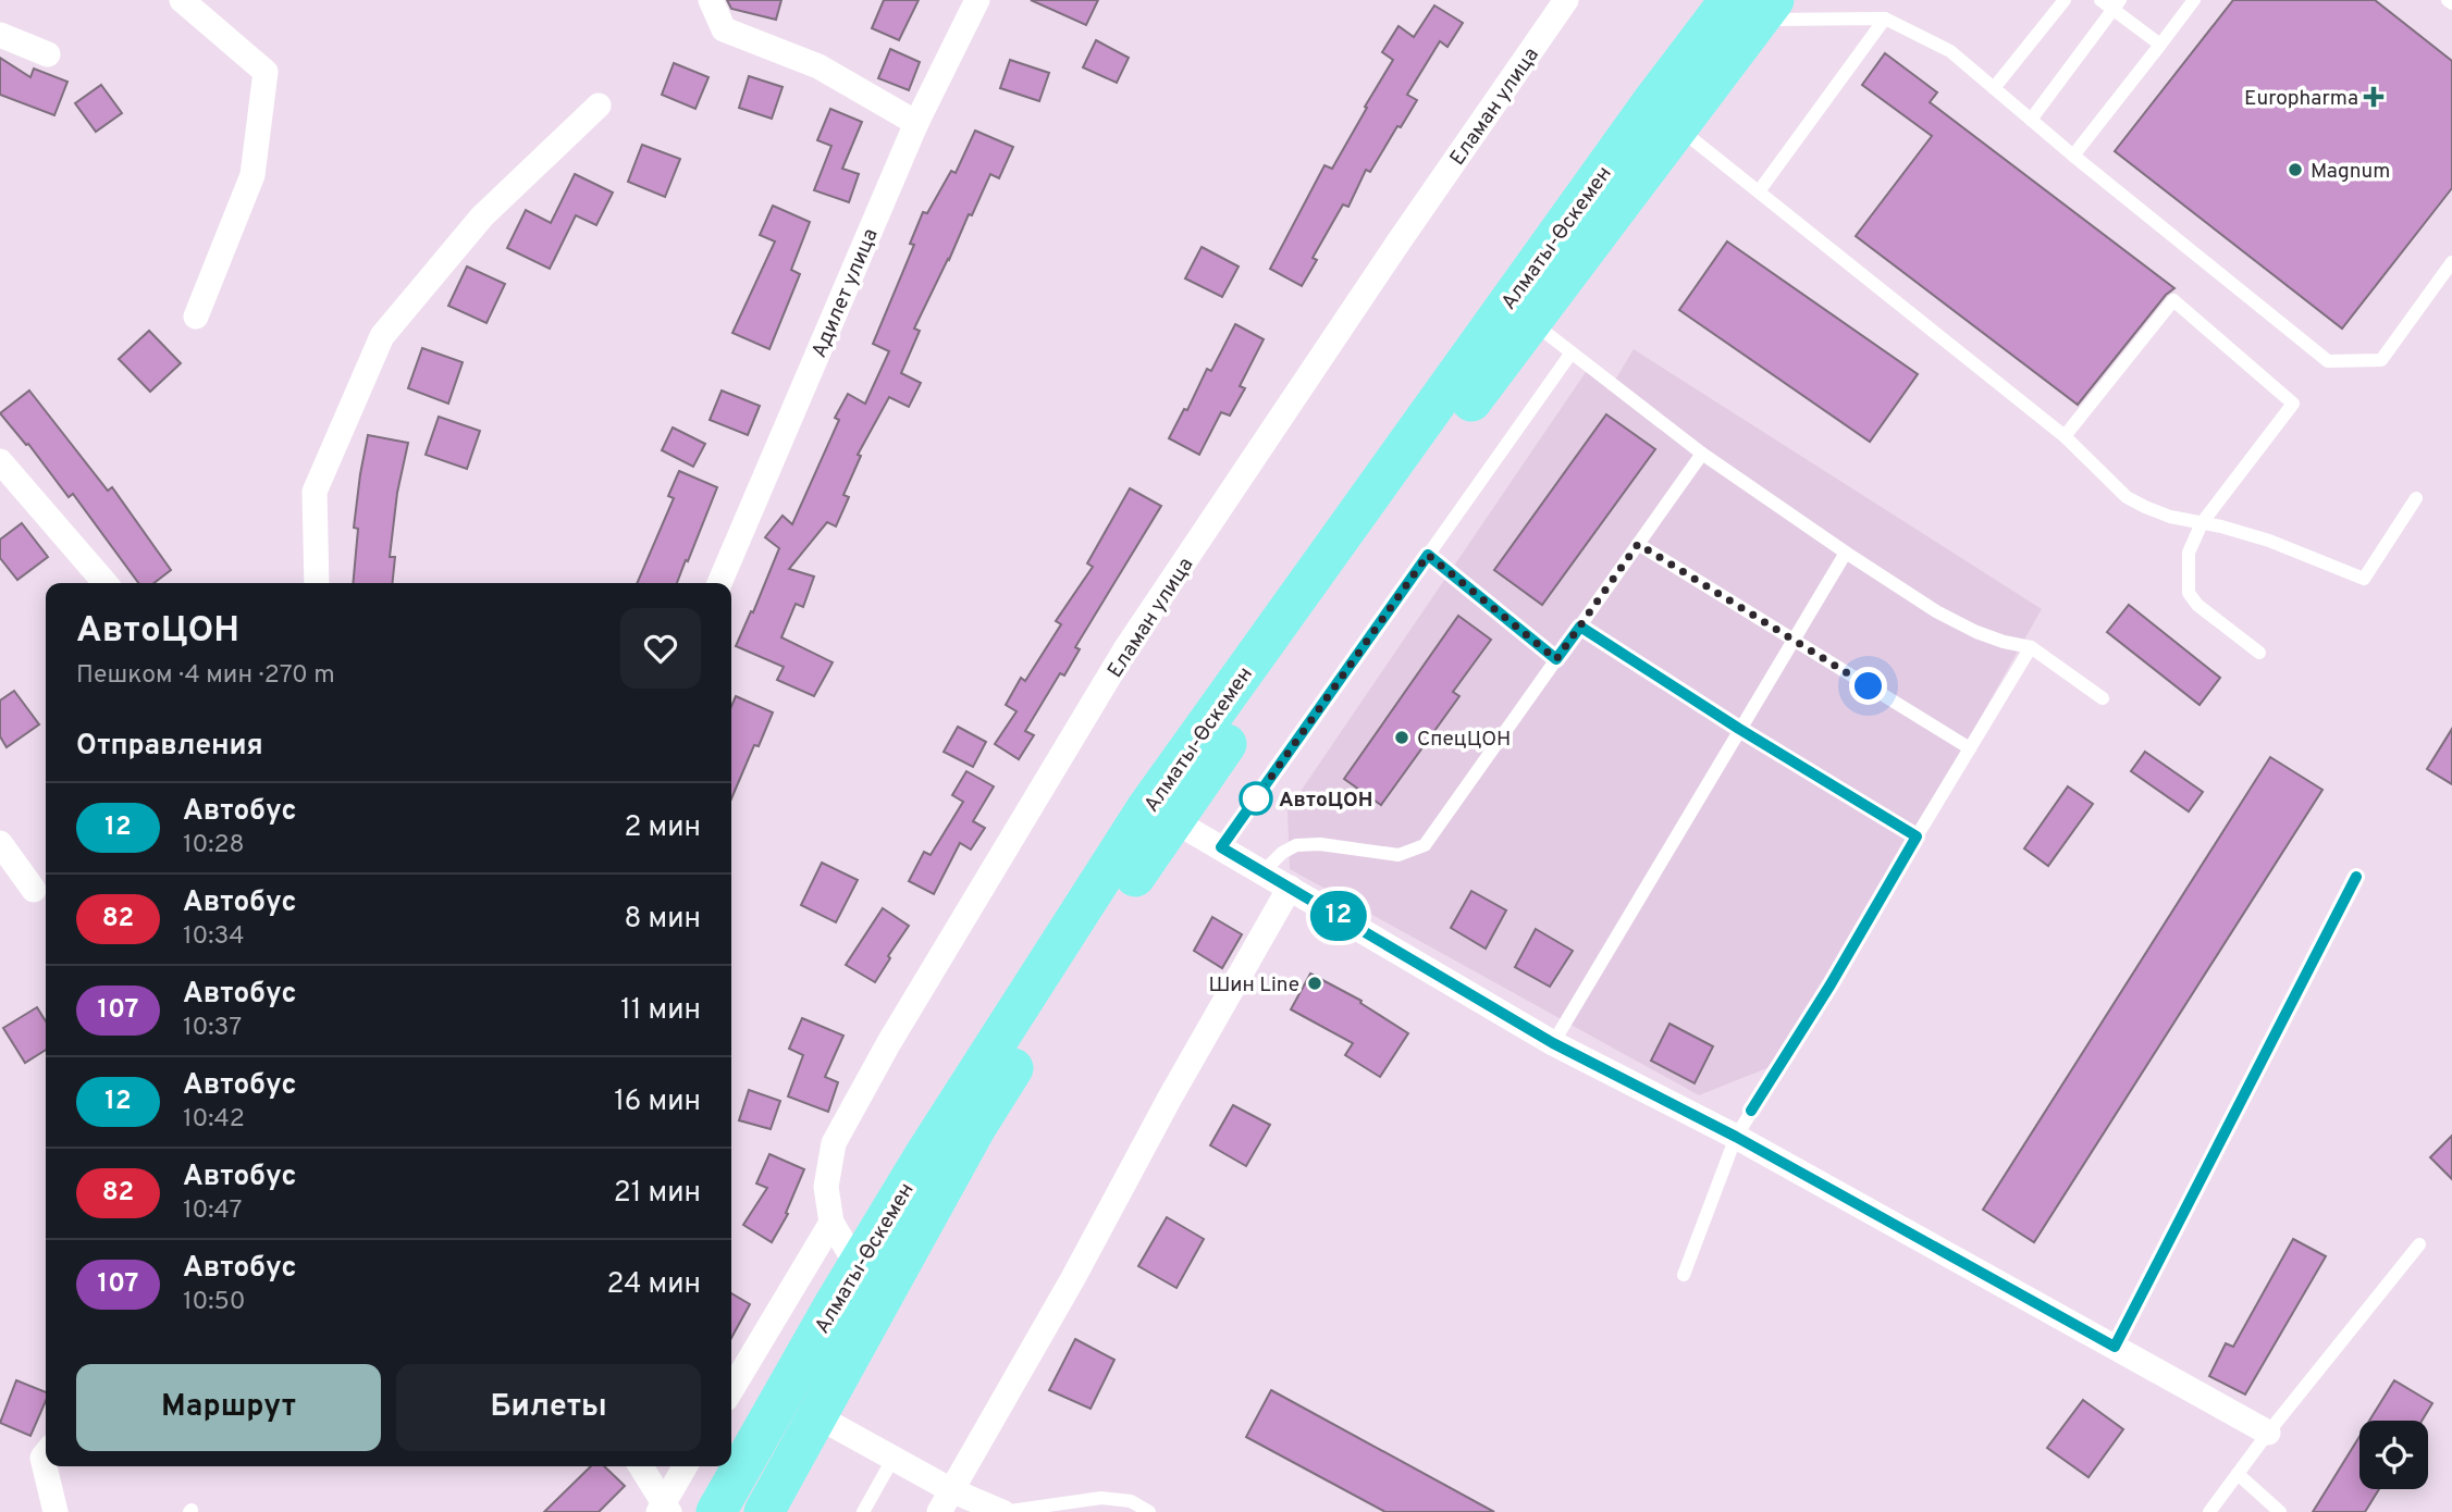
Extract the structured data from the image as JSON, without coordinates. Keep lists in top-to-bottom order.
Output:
{
  "streets": {
    "main road": ["Алматы-Өскемен"],
    "street": ["Еламан улица", "Адилет улица"]
  },
  "crossings": [
    ["Еламан улица", "Алматы-Өскемен"]
  ],
  "places": {
    "health": ["Europharma"],
    "other": [
      "Magnum",
      "СпецЦОН",
      "АвтоЦОН",
      "Шин Line"
    ]
  },
  "lines": ["bus line 12"],
  "page": {
    "on_map": "12",
    "heading": [
      ["АвтоЦОН", "Пешком · 4 мин · 270 m"],
      "Отправления"
    ],
    "list": [
      {
        "mark": "12",
        "name": "Автобус",
        "note": "10:28",
        "value": "2 мин"
      },
      {
        "mark": "82",
        "name": "Автобус",
        "note": "10:34",
        "value": "8 мин"
      },
      {
        "mark": "107",
        "name": "Автобус",
        "note": "10:37",
        "value": "11 мин"
      },
      {
        "mark": "12",
        "name": "Автобус",
        "note": "10:42",
        "value": "16 мин"
      },
      {
        "mark": "82",
        "name": "Автобус",
        "note": "10:47",
        "value": "21 мин"
      },
      {
        "mark": "107",
        "name": "Автобус",
        "note": "10:50",
        "value": "24 мин"
      }
    ],
    "buttons": ["Маршрут", "Билеты"]
  }
}
